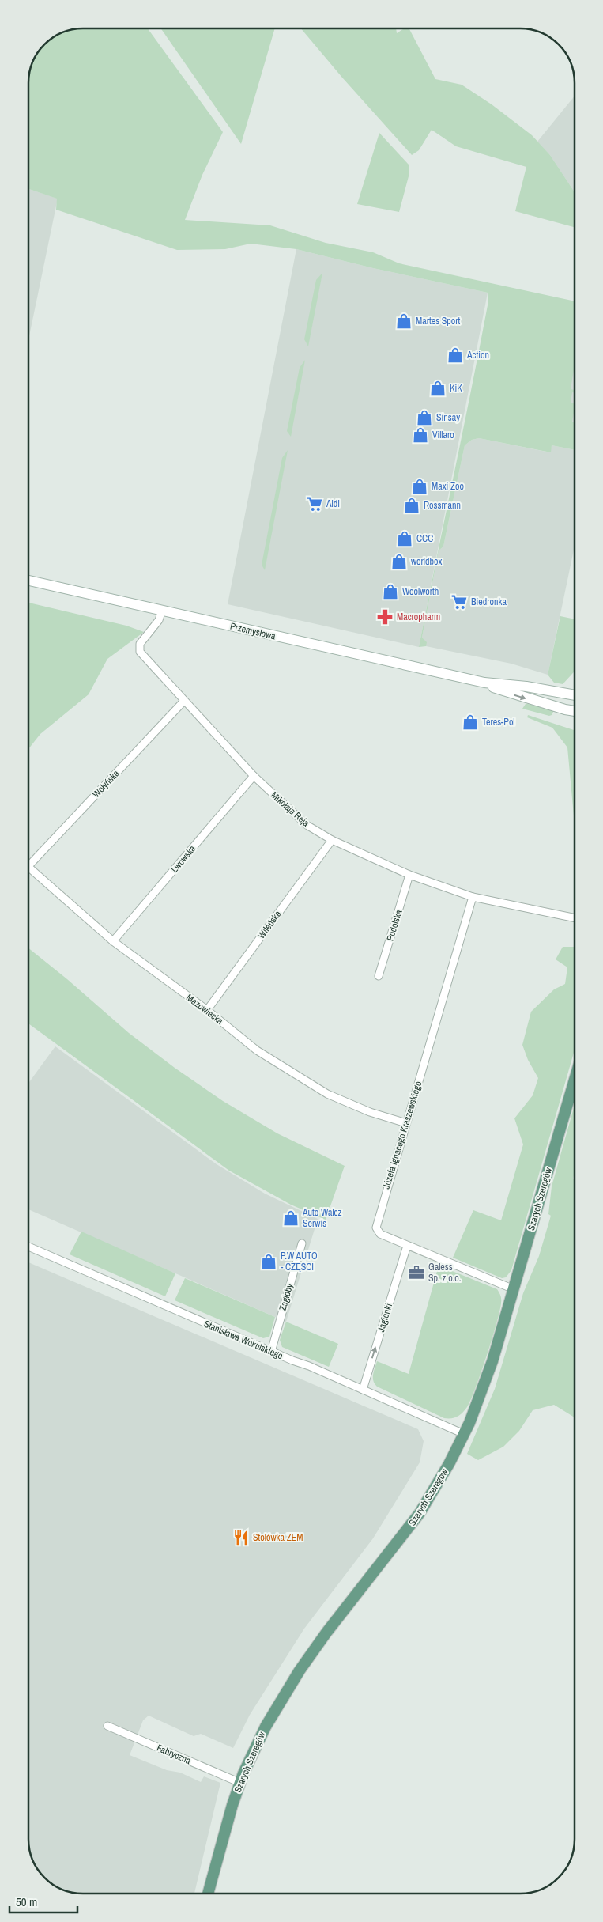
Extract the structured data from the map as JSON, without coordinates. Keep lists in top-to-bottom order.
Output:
{
  "streets": {
    "main road": ["Przemysłowa", "Szarych Szeregów"],
    "street": [
      "Wołyńska",
      "Mikołaja Reja",
      "Lwowska",
      "Wileńska",
      "Podolska",
      "Mazowiecka",
      "Józefa Ignacego Kraszewskiego",
      "Zagłoby",
      "Jagienki",
      "Stanisława Wokulskiego",
      "Fabryczna"
    ]
  },
  "crossings": [
    ["Przemysłowa", "Mikołaja Reja"],
    ["Wołyńska", "Mikołaja Reja"],
    ["Mikołaja Reja", "Lwowska"],
    ["Mikołaja Reja", "Wileńska"],
    ["Mikołaja Reja", "Podolska"],
    ["Mikołaja Reja", "Józefa Ignacego Kraszewskiego"],
    ["Lwowska", "Mazowiecka"],
    ["Wileńska", "Mazowiecka"],
    ["Mazowiecka", "Józefa Ignacego Kraszewskiego"],
    ["Józefa Ignacego Kraszewskiego", "Szarych Szeregów"],
    ["Józefa Ignacego Kraszewskiego", "Jagienki"],
    ["Szarych Szeregów", "Stanisława Wokulskiego"],
    ["Szarych Szeregów", "Fabryczna"],
    ["Zagłoby", "Stanisława Wokulskiego"],
    ["Jagienki", "Stanisława Wokulskiego"]
  ],
  "one_way": ["Jagienki"],
  "places": {
    "shop": [
      "Martes Sport",
      "Action",
      "KiK",
      "Sinsay",
      "Villaro",
      "Maxi Zoo",
      "Rossmann",
      "CCC",
      "worldbox",
      "Woolworth",
      "Teres-Pol",
      "Auto Walcz Serwis",
      "P.W AUTO - CZĘŚCI"
    ],
    "supermarket": ["Aldi", "Biedronka"],
    "pharmacy": ["Macropharm"],
    "office": ["Galess Sp. z o.o."],
    "restaurant": ["Stołówka ZEM"]
  },
  "scale_bar": "50 m"
}
